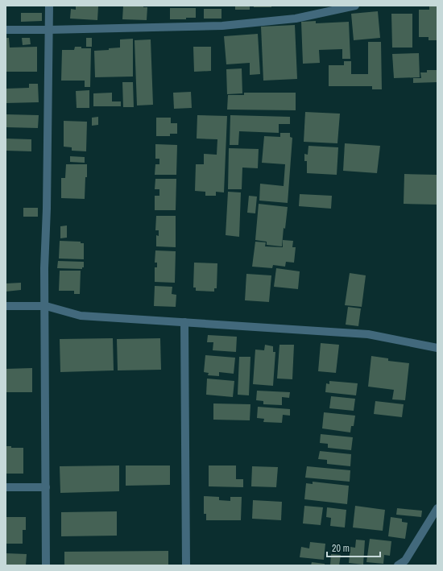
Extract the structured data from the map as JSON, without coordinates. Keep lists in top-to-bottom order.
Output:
{
  "scale_bar": "20 m"
}
